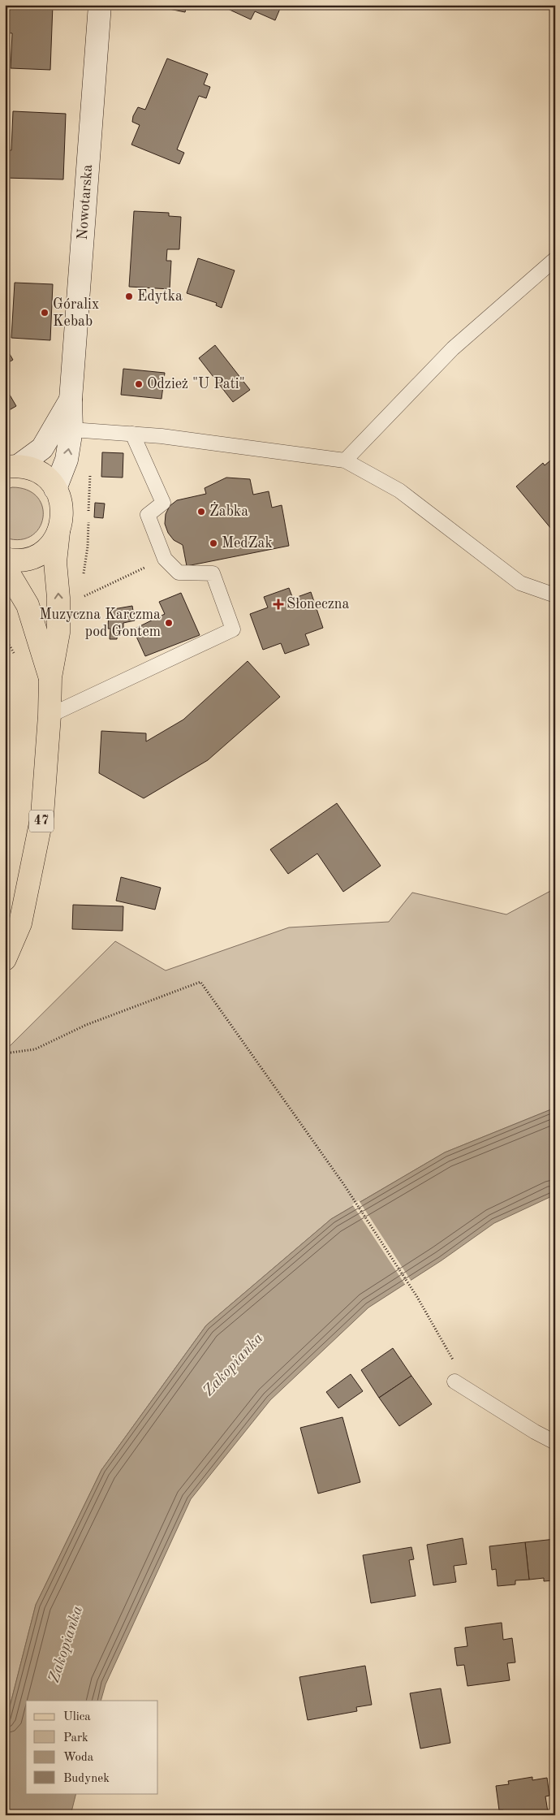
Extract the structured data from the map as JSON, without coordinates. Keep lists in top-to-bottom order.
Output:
{
  "streets": {
    "main road": ["Nowotarska", "47"]
  },
  "crossings": [
    ["Nowotarska", "47"]
  ],
  "water": ["Zakopianka"],
  "places": {
    "other": [
      "Edytka",
      "Góralix Kebab",
      "Odzież \"U Pati\"",
      "Żabka",
      "MedZak",
      "Muzyczna Karczma pod Gontem"
    ],
    "health": ["Słoneczna"]
  },
  "legend": [
    "Ulica",
    "Park",
    "Woda",
    "Budynek"
  ]
}
